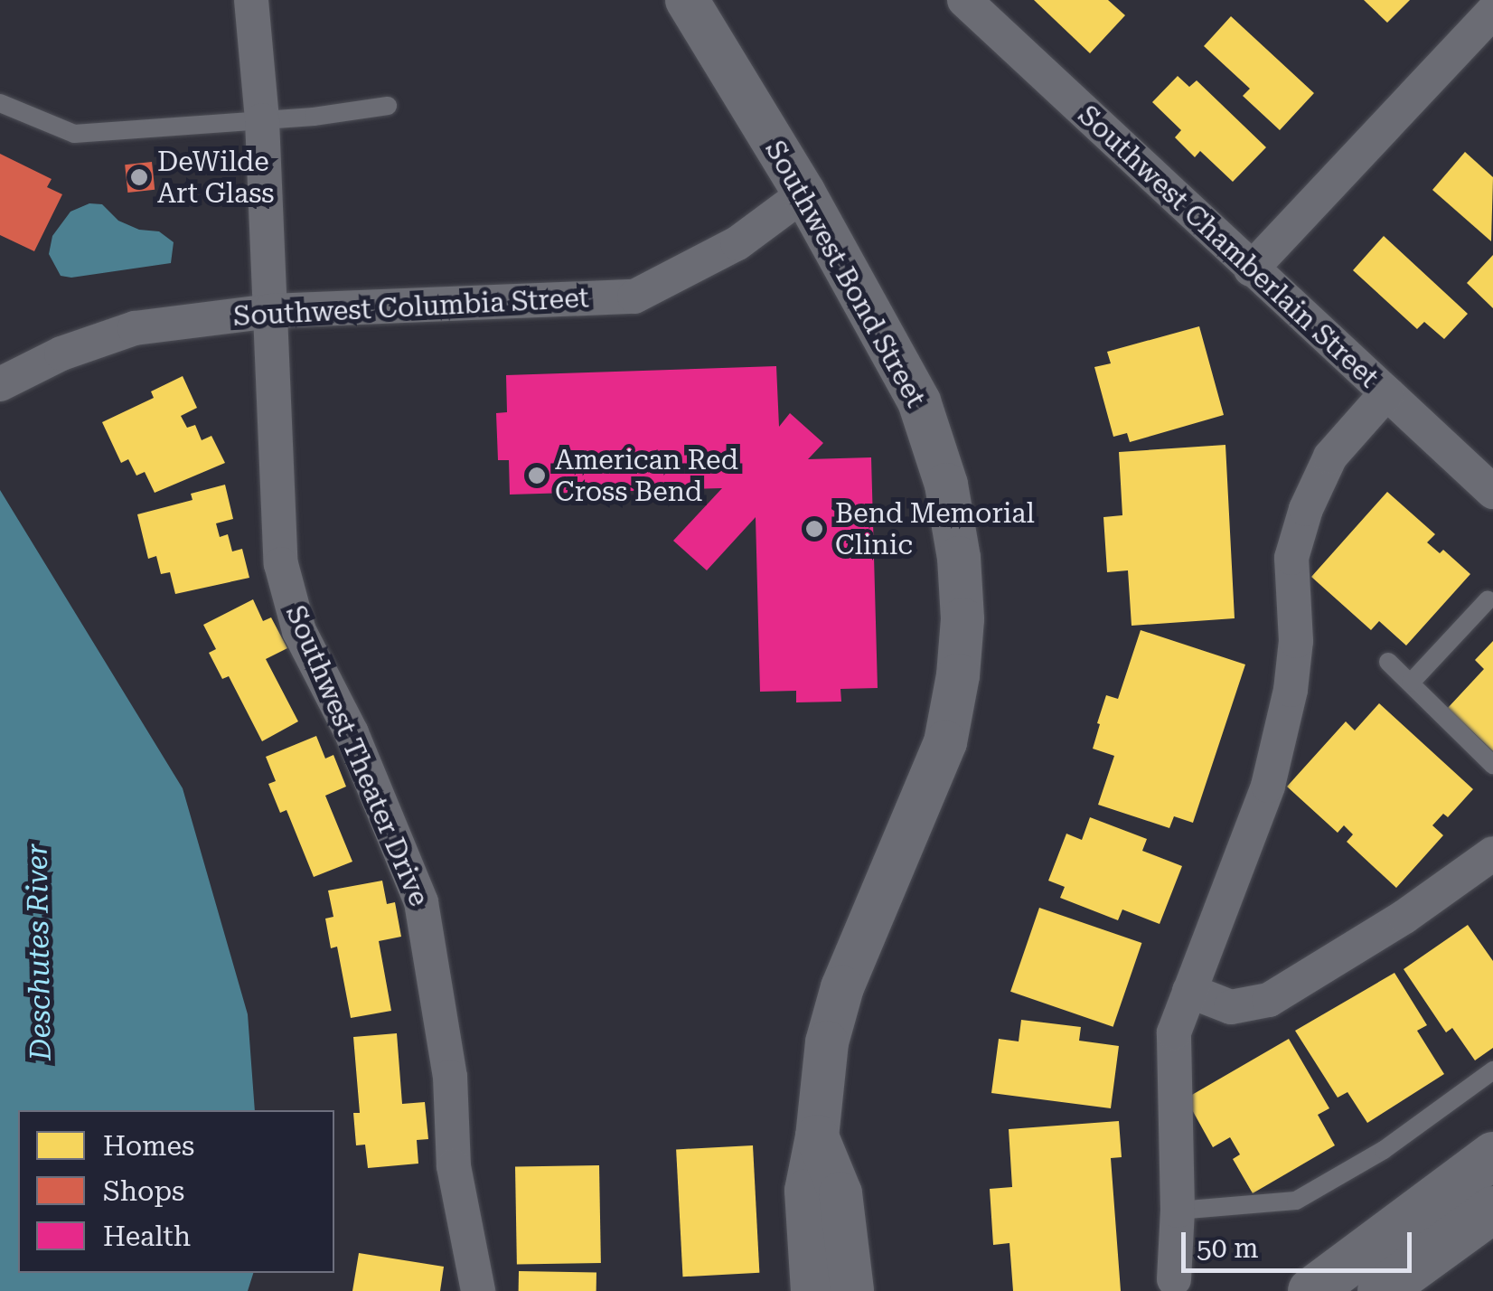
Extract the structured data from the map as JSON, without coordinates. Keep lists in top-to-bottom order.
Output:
{
  "streets": {
    "street": [
      "Southwest Chamberlain Street",
      "Southwest Bond Street",
      "Southwest Columbia Street",
      "Southwest Theater Drive"
    ]
  },
  "crossings": [
    ["Southwest Bond Street", "Southwest Columbia Street"],
    ["Southwest Columbia Street", "Southwest Theater Drive"]
  ],
  "water": ["Deschutes River"],
  "places": ["DeWilde Art Glass", "American Red Cross Bend", "Bend Memorial Clinic"],
  "legend": ["Homes", "Shops", "Health"],
  "scale_bar": "50 m"
}
